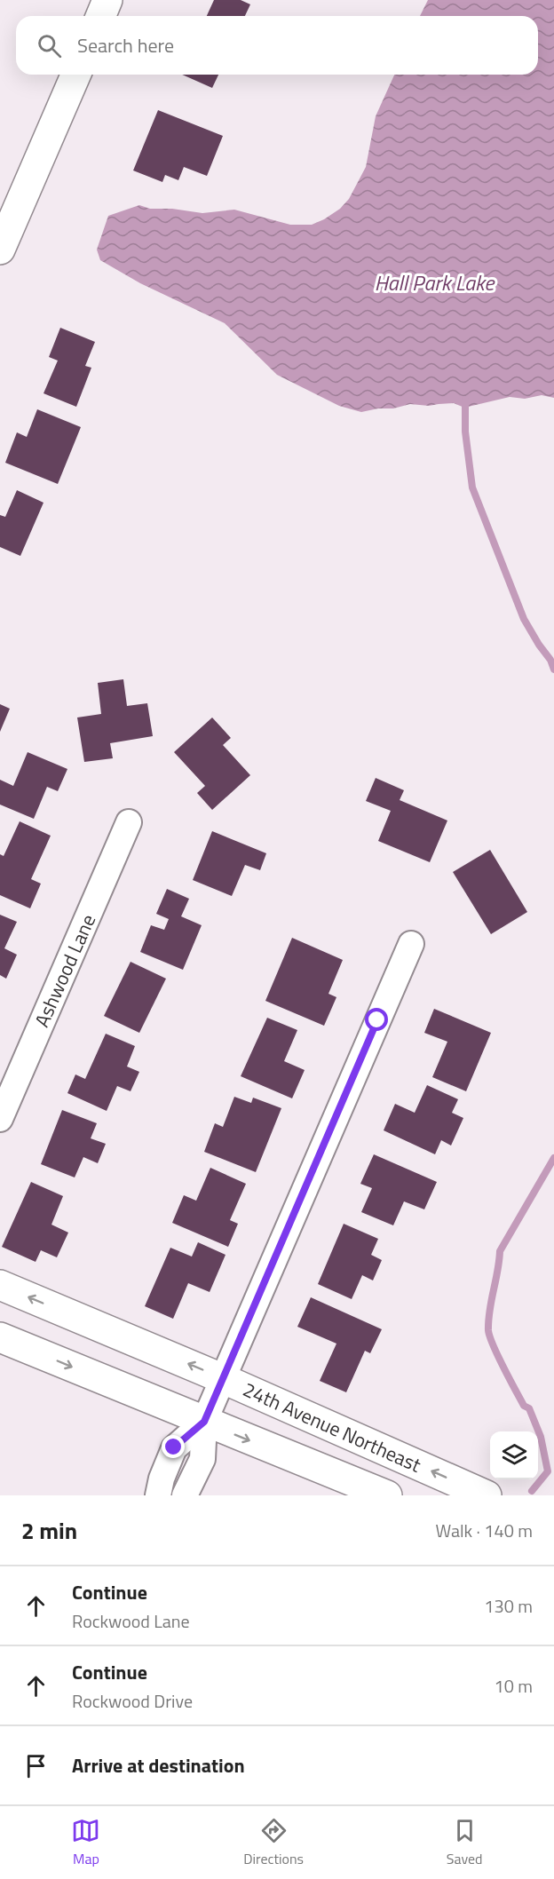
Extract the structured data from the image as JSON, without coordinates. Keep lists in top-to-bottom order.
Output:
{
  "streets": {
    "street": ["Ashwood Lane", "24th Avenue Northeast"]
  },
  "water": ["Hall Park Lake"],
  "page": {
    "search": "Search here",
    "heading": ["2 min", "Walk · 140 m"],
    "list": [
      ["Continue", "Rockwood Lane", "130 m"],
      ["Continue", "Rockwood Drive", "10 m"],
      "Arrive at destination"
    ],
    "nav": ["Map", "Directions", "Saved"]
  }
}
